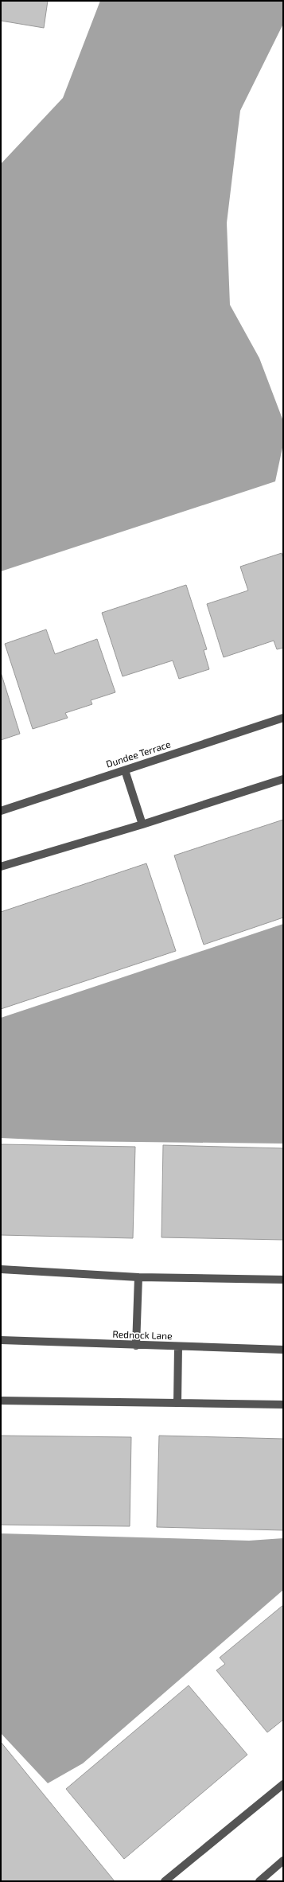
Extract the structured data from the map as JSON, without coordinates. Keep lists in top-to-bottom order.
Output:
{
  "streets": {
    "street": ["Dundee Terrace", "Rednock Lane"]
  }
}
